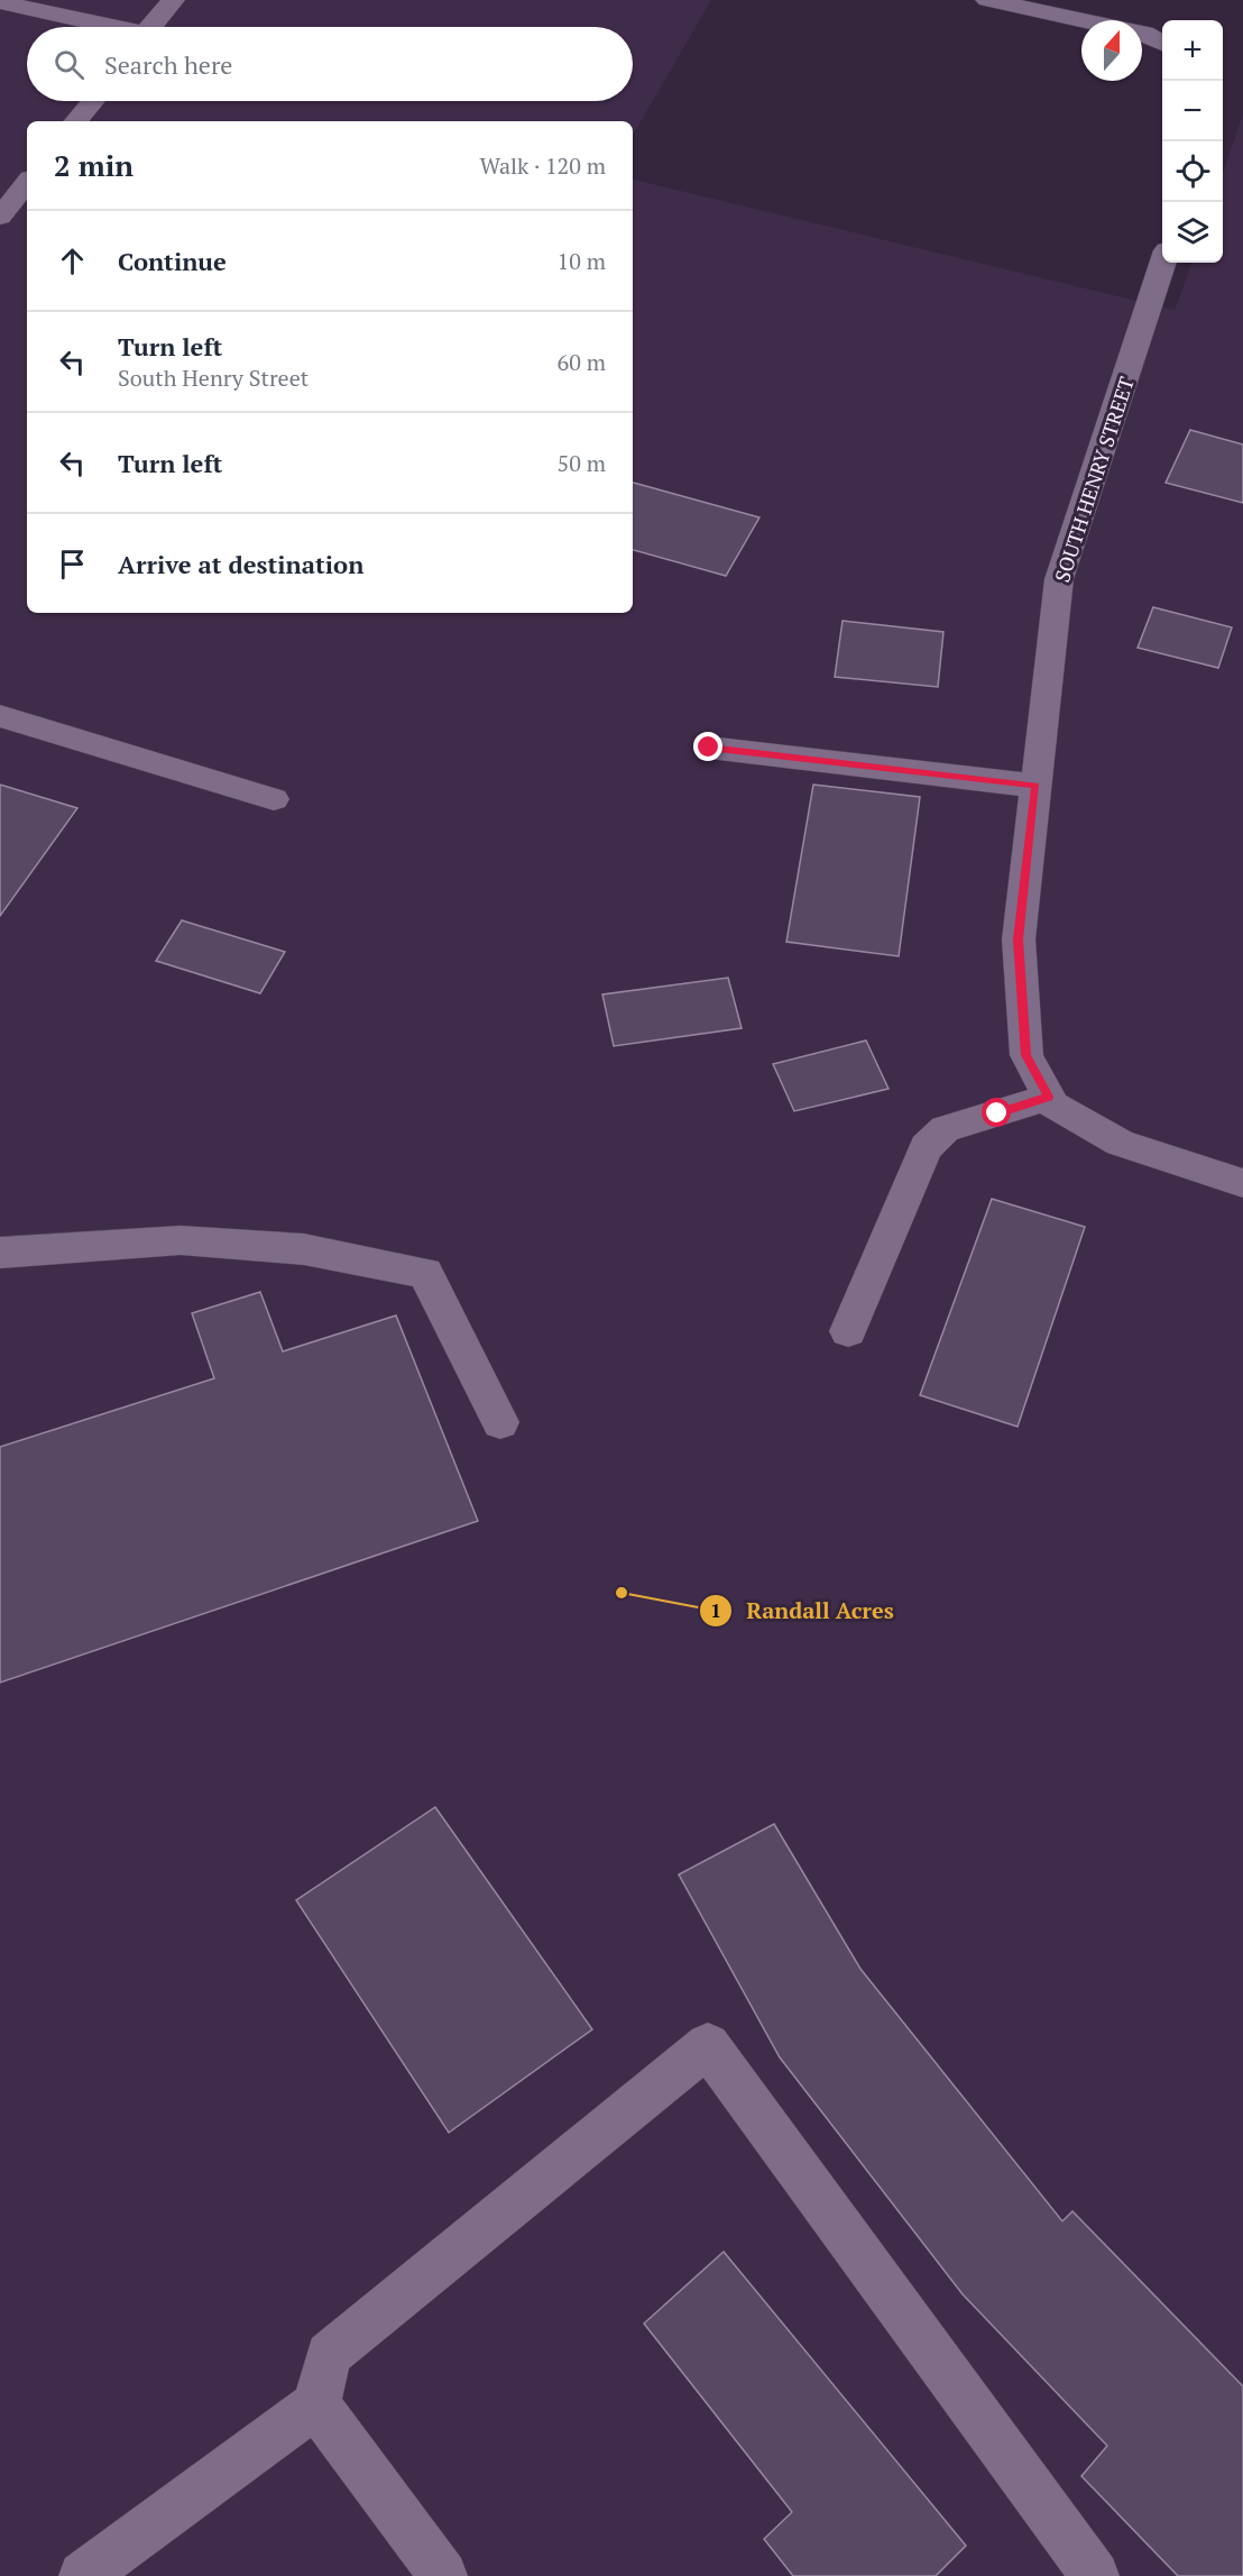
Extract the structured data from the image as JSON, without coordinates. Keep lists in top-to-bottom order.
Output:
{
  "streets": {
    "street": ["SOUTH HENRY STREET"]
  },
  "places": ["Randall Acres"],
  "north": "top",
  "page": {
    "map_buttons": ["+", "−"],
    "search": "Search here",
    "heading": ["2 min", "Walk · 120 m"],
    "list": [
      ["Continue", "10 m"],
      ["Turn left", "South Henry Street", "60 m"],
      ["Turn left", "50 m"],
      "Arrive at destination"
    ]
  }
}
